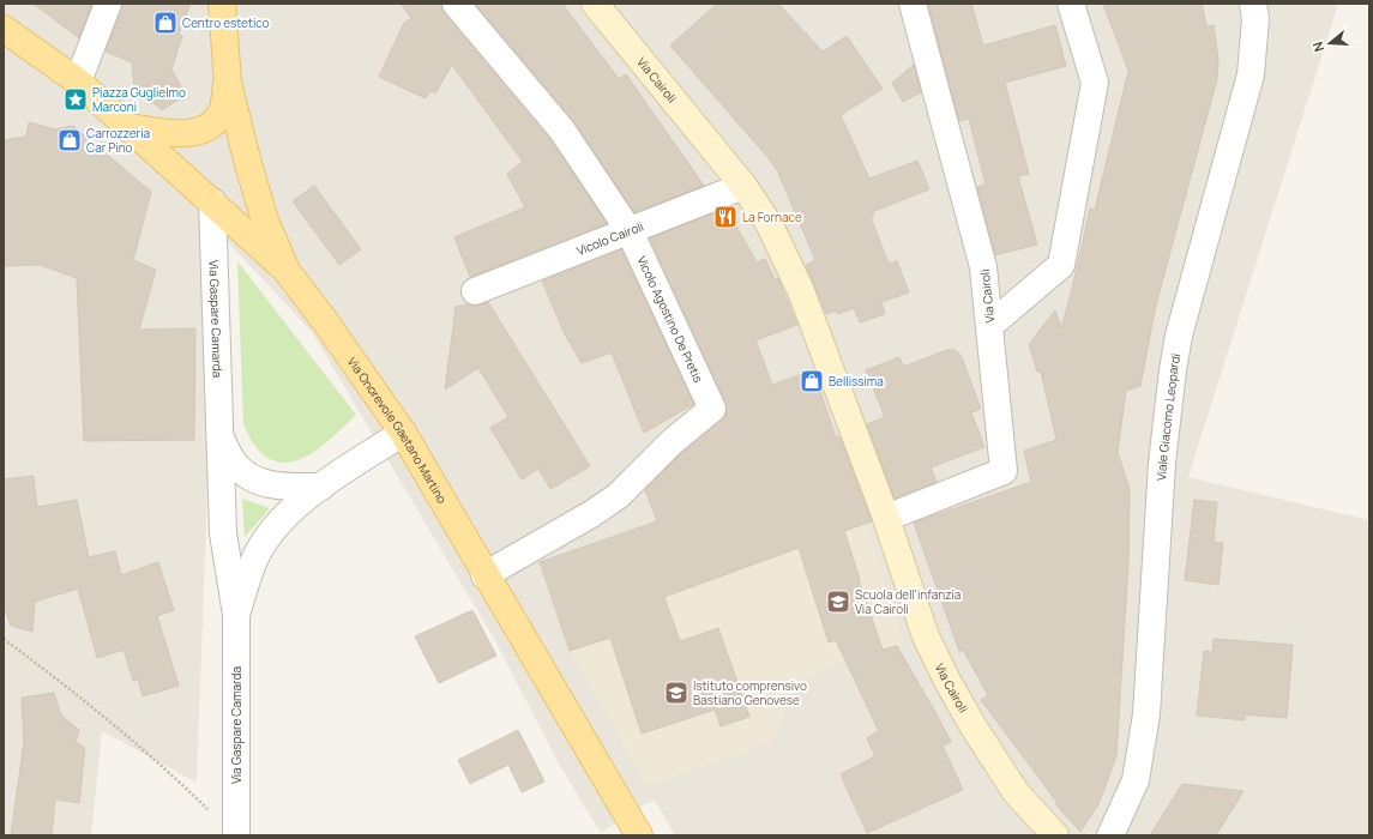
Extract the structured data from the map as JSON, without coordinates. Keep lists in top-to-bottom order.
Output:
{
  "streets": {
    "main road": ["Via Onorevole Gaetano Martino"],
    "street": [
      "Via Cairoli",
      "Vicolo Cairoli",
      "Via Gaspare Camarda",
      "Vicolo Agostino De Pretis",
      "Viale Giacomo Leopardi"
    ]
  },
  "crossings": [
    ["Via Cairoli", "Vicolo Cairoli"],
    ["Vicolo Cairoli", "Vicolo Agostino De Pretis"],
    ["Via Gaspare Camarda", "Via Onorevole Gaetano Martino"],
    ["Vicolo Agostino De Pretis", "Via Onorevole Gaetano Martino"]
  ],
  "places": {
    "shop": ["Centro estetico", "Carrozzeria Car Pino", "Bellissima"],
    "place": ["Piazza Guglielmo Marconi"],
    "restaurant": ["La Fornace"],
    "school or university": ["Scuola dell'infanzia Via Cairoli", "Istituto comprensivo Bastiano Genovese"]
  },
  "north": "left"
}
